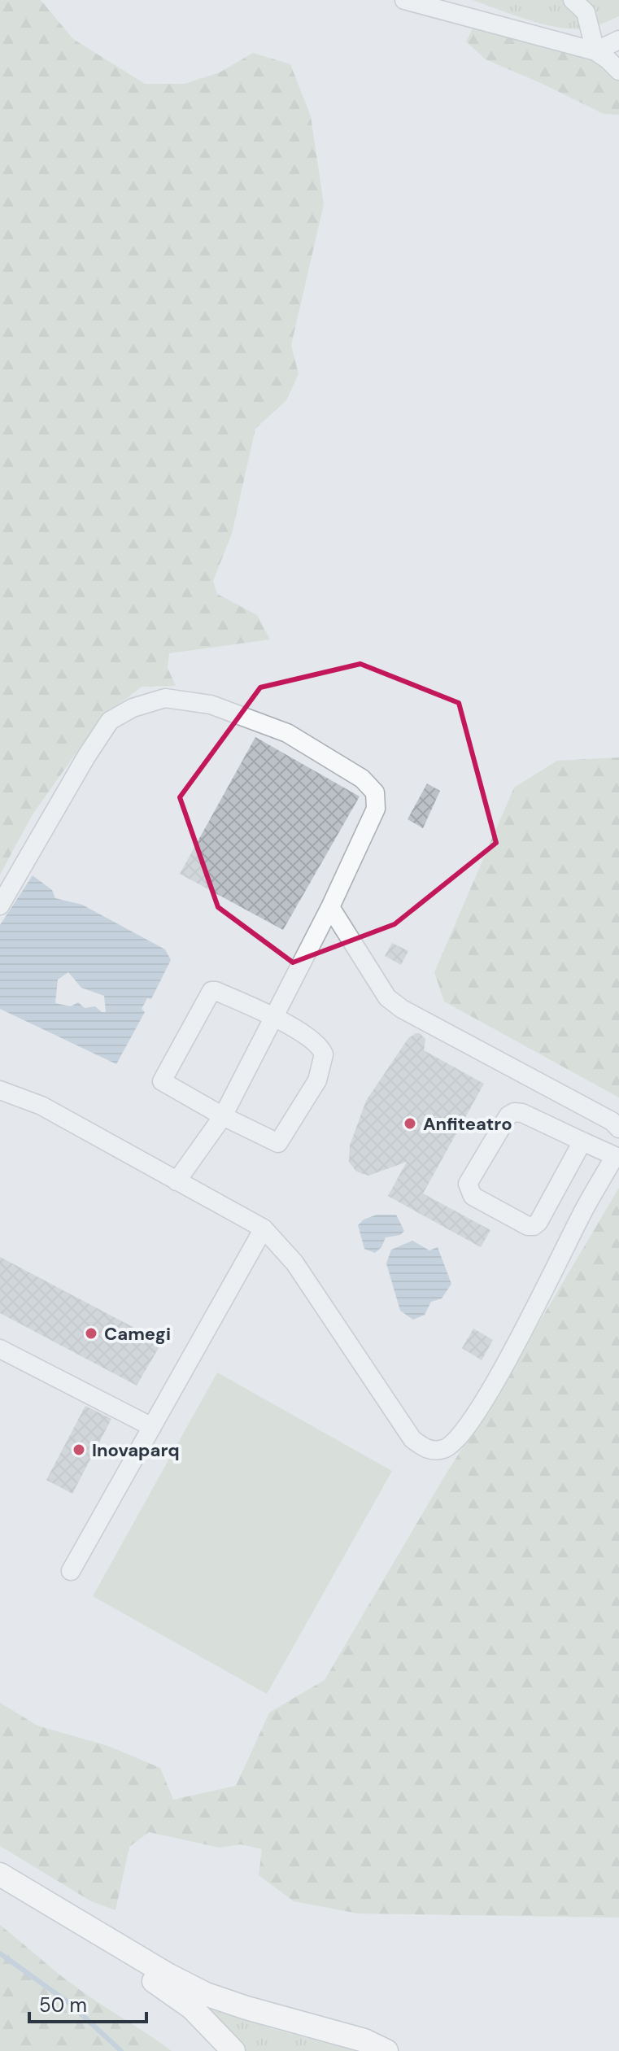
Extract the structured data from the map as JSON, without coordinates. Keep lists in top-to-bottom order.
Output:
{
  "places": ["Anfiteatro", "Camegi", "Inovaparq"],
  "scale_bar": "50 m"
}
